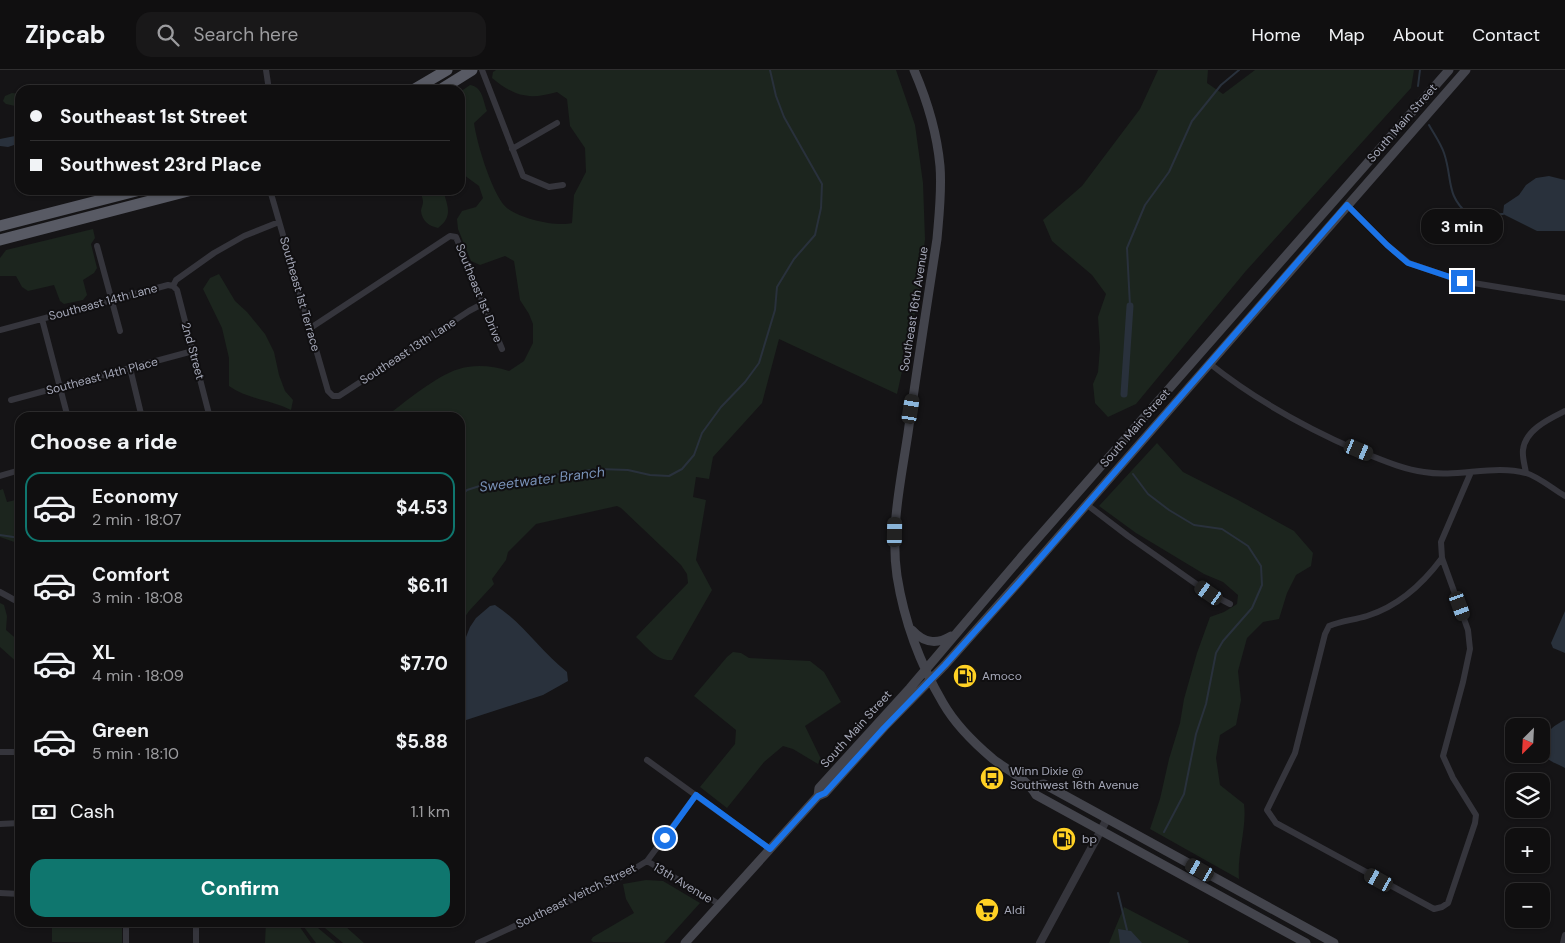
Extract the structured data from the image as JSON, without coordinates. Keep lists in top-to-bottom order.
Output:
{
  "streets": {
    "main road": ["South Main Street", "Southeast 16th Avenue"],
    "street": [
      "Southeast 1st Drive",
      "Southeast 1st Terrace",
      "Southeast 14th Lane",
      "2nd Street",
      "Southeast 13th Lane",
      "Southeast 14th Place",
      "13th Avenue",
      "Southeast Veitch Street"
    ]
  },
  "crossings": [
    ["South Main Street", "Southeast 16th Avenue"],
    ["South Main Street", "13th Avenue"],
    ["Southeast 1st Drive", "Southeast 1st Terrace"],
    ["Southeast 1st Drive", "Southeast 13th Lane"],
    ["Southeast 1st Terrace", "Southeast 14th Lane"],
    ["Southeast 1st Terrace", "Southeast 13th Lane"],
    ["Southeast 14th Lane", "2nd Street"],
    ["2nd Street", "Southeast 14th Place"],
    ["13th Avenue", "Southeast Veitch Street"]
  ],
  "water": ["Sweetwater Branch"],
  "places": {
    "fuel station": ["Amoco", "bp"],
    "bus stop": ["Winn Dixie @ Southwest 16th Avenue"],
    "supermarket": ["Aldi"]
  },
  "north": "bottom left",
  "page": {
    "header": "Zipcab",
    "search": "Search here",
    "nav": [
      "Home",
      "Map",
      "About",
      "Contact"
    ],
    "banner": ["Southeast 1st Street", "Southwest 23rd Place"],
    "bubble": "3 min",
    "heading": "Choose a ride",
    "list": [
      {
        "name": "Economy",
        "note": "2 min · 18:07",
        "value": "$4.53"
      },
      {
        "name": "Comfort",
        "note": "3 min · 18:08",
        "value": "$6.11"
      },
      {
        "name": "XL",
        "note": "4 min · 18:09",
        "value": "$7.70"
      },
      {
        "name": "Green",
        "note": "5 min · 18:10",
        "value": "$5.88"
      }
    ],
    "map_buttons": ["+", "−"],
    "pay": ["Cash", "1.1 km"],
    "buttons": "Confirm"
  }
}
